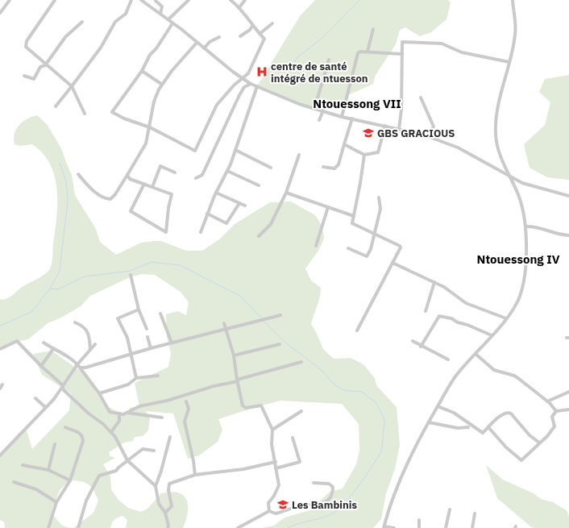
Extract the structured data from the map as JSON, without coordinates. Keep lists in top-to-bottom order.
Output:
{
  "districts": ["Ntouessong VII", "Ntouessong IV"],
  "places": {
    "hospital": ["centre de santé intégré de ntuesson"],
    "school or university": ["GBS GRACIOUS", "Les Bambinis"]
  }
}
